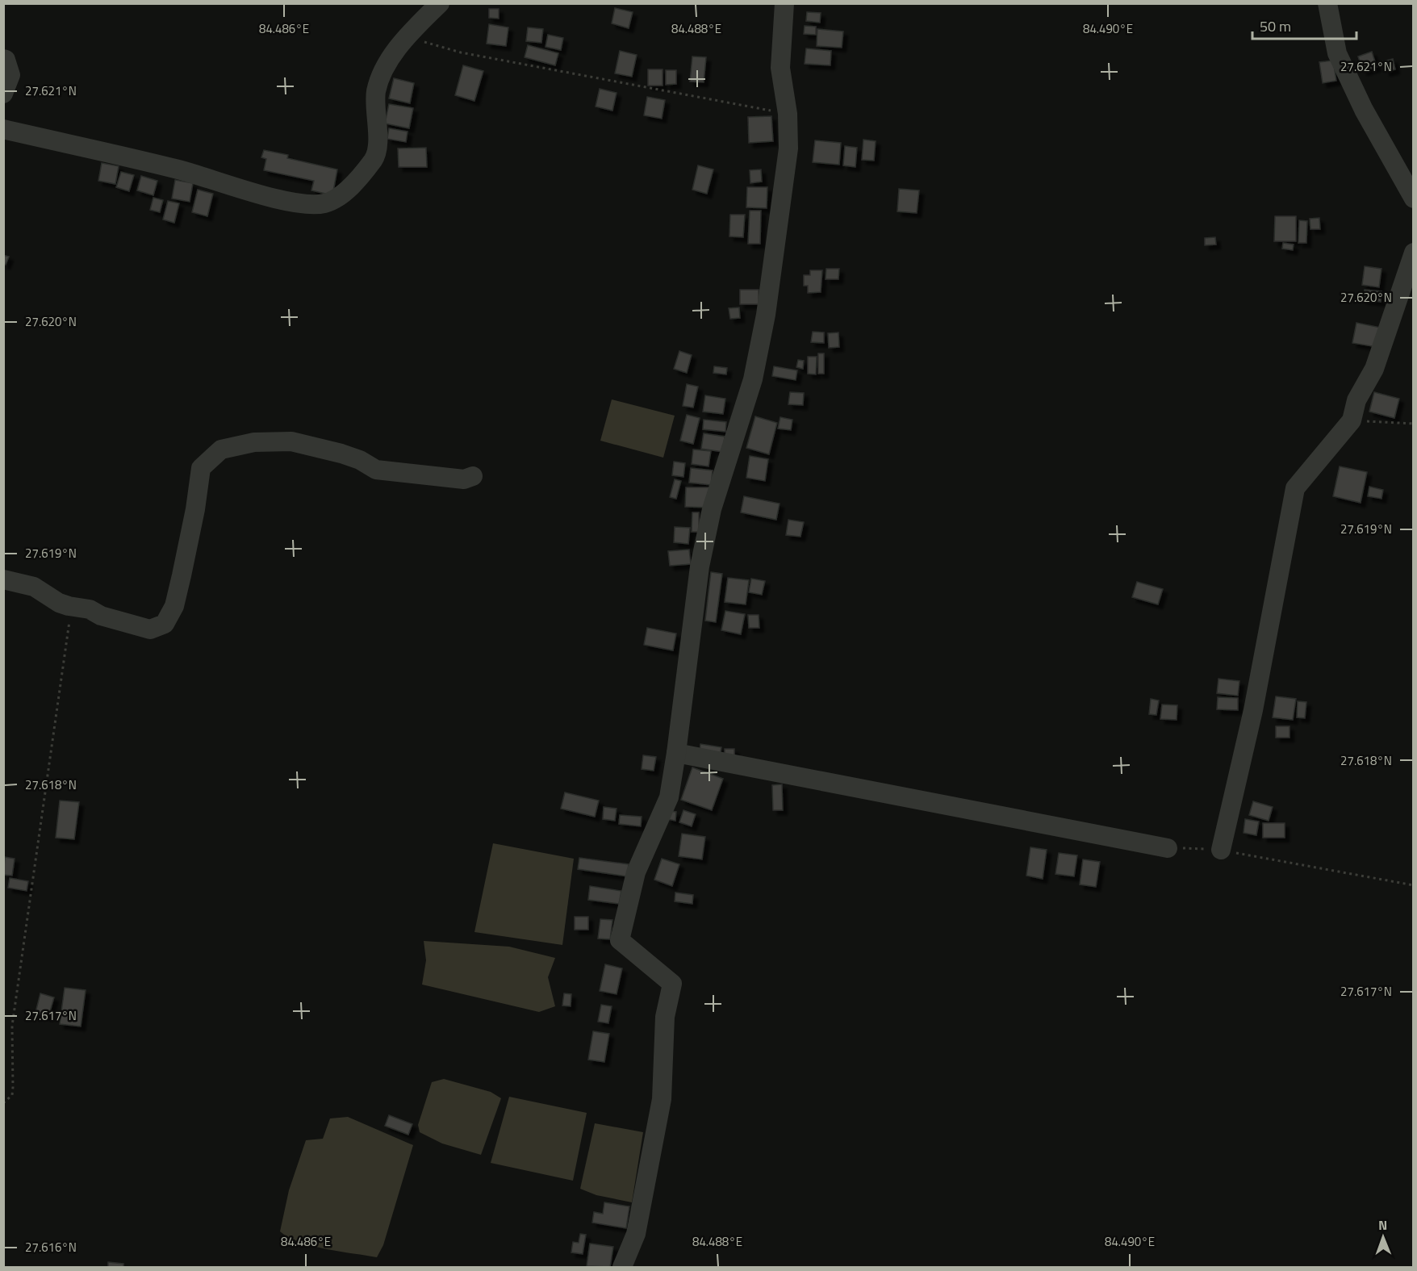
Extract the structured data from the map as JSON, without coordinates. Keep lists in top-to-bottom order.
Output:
{
  "scale_bar": "50 m",
  "north": "top",
  "coordinates": [
    "84.486°E",
    "84.488°E",
    "84.490°E",
    "27.621°N",
    "27.620°N",
    "27.619°N",
    "27.618°N",
    "27.617°N",
    "27.616°N"
  ]
}
